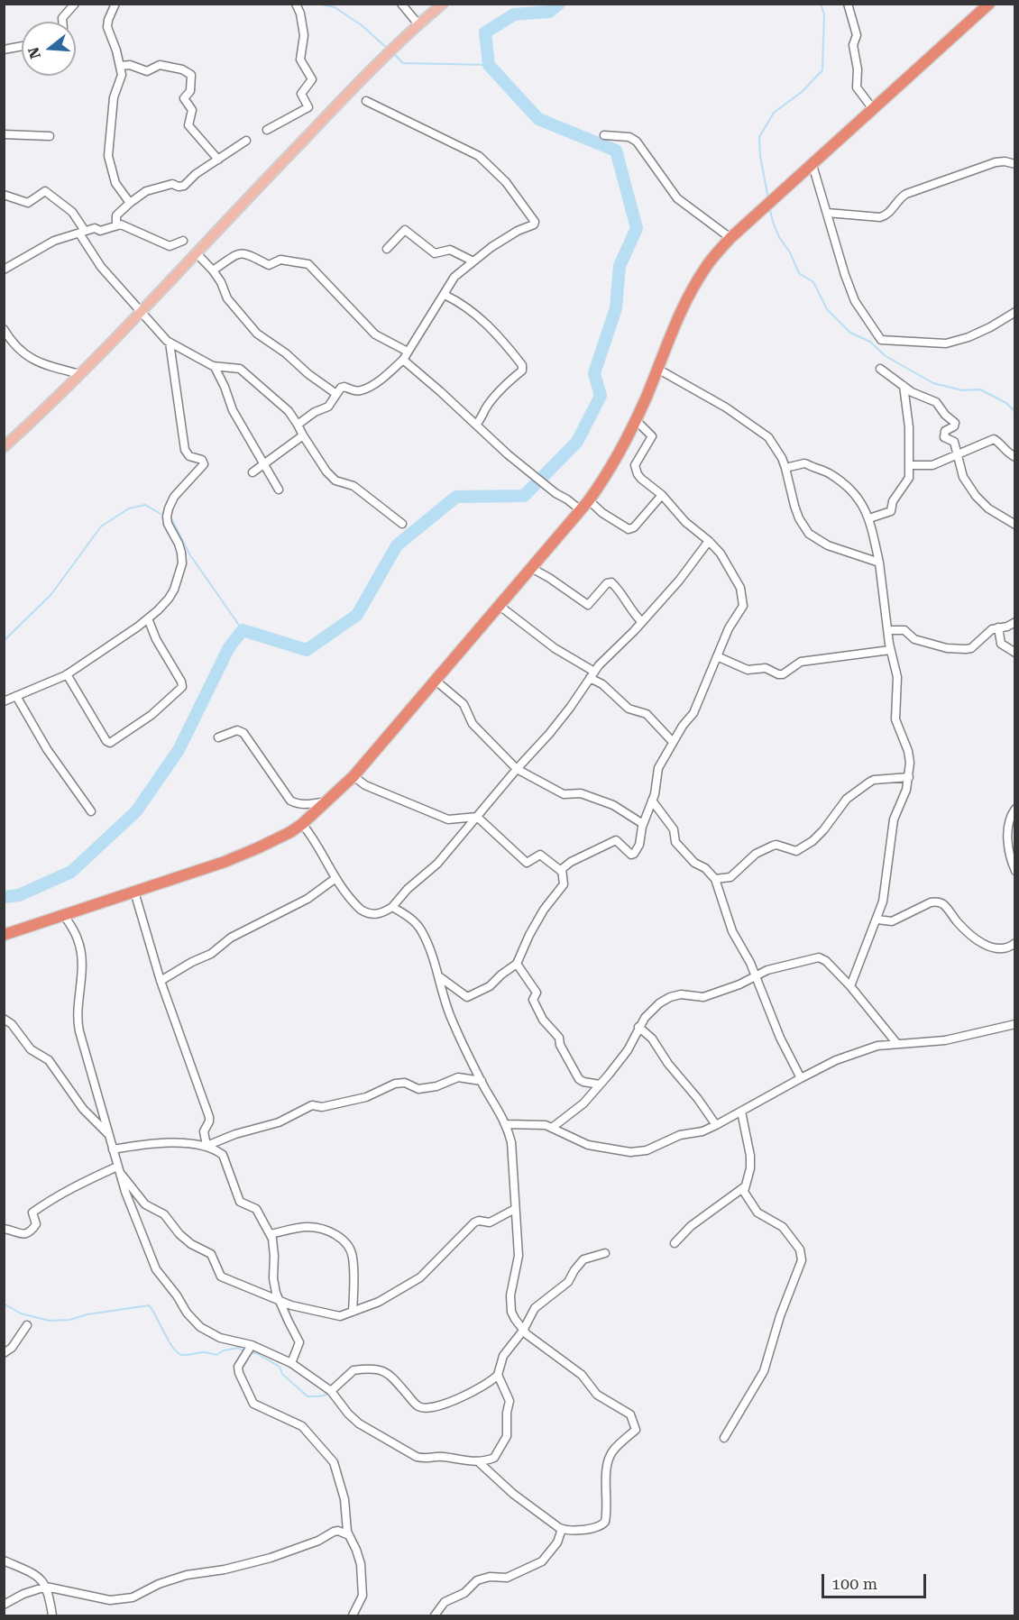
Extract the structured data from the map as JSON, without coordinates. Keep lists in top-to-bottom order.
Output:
{
  "scale_bar": "100 m",
  "north": "left"
}
